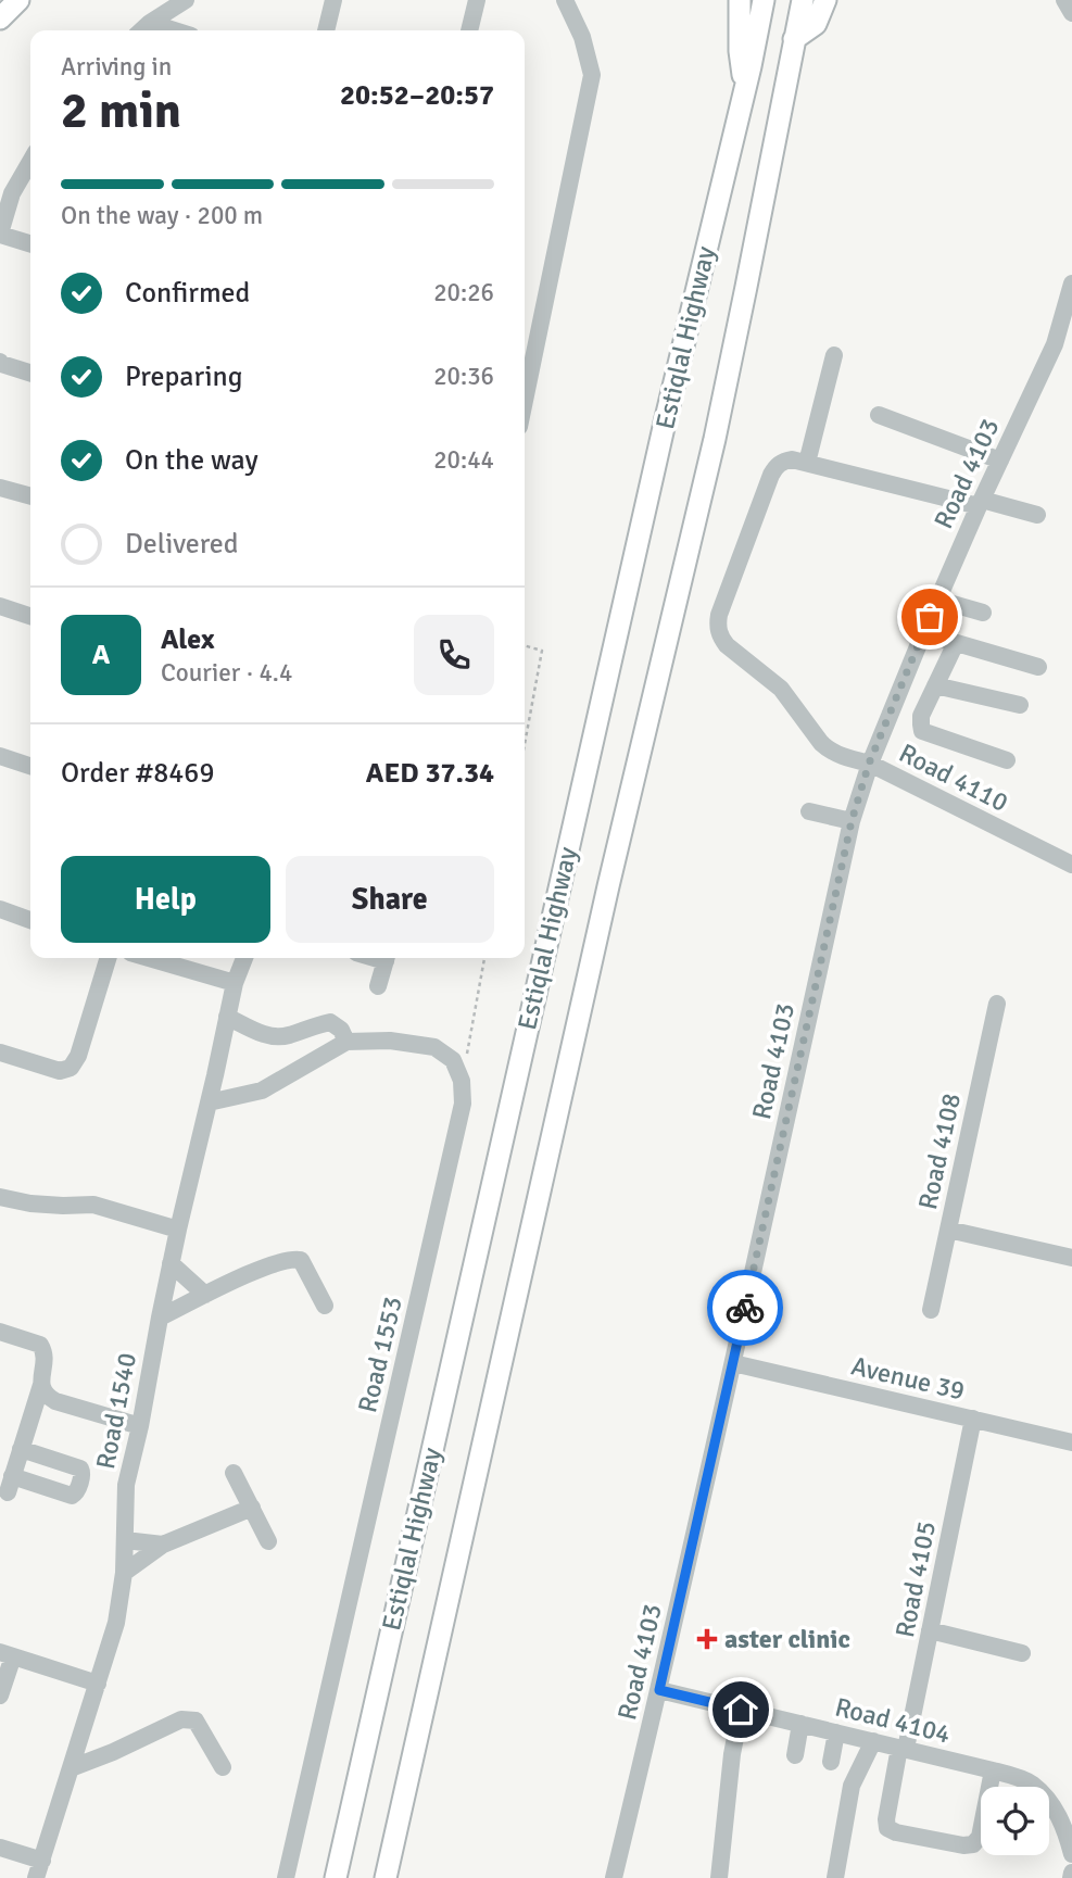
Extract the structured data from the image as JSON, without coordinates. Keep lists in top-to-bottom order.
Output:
{
  "streets": {
    "main road": ["Estiqlal Highway"],
    "street": [
      "Road 4103",
      "Road 4110",
      "Road 4108",
      "Road 1553",
      "Avenue 39",
      "Road 1540",
      "Road 4105",
      "Road 4104"
    ]
  },
  "crossings": [
    ["Road 4103", "Road 4110"],
    ["Road 4103", "Avenue 39"],
    ["Road 4103", "Road 4104"],
    ["Road 1553", "Road 1540"],
    ["Avenue 39", "Road 4105"],
    ["Road 4105", "Road 4104"]
  ],
  "places": {
    "health": ["aster clinic"]
  },
  "page": {
    "heading": ["2 min", "Arriving in", "20:52–20:57"],
    "panel": [
      "Alex",
      "Courier · 4.4",
      "Order #8469",
      "AED 37.34"
    ],
    "bar": "On the way · 200 m",
    "list": [
      ["Confirmed", "20:26"],
      ["Preparing", "20:36"],
      ["On the way", "20:44"],
      "Delivered"
    ],
    "round": "A",
    "buttons": ["Help", "Share"]
  }
}
